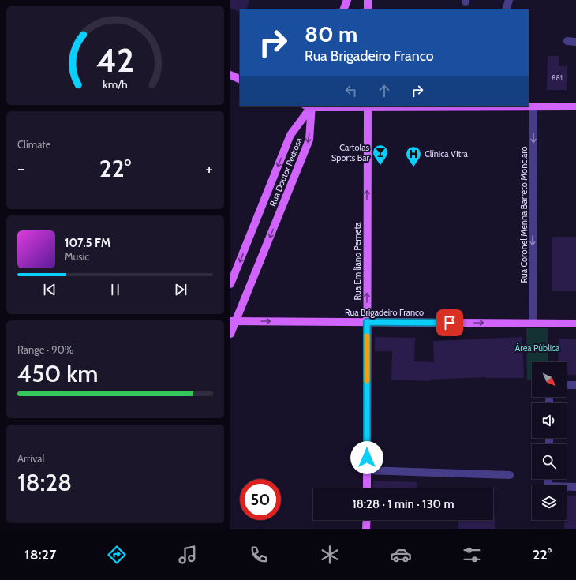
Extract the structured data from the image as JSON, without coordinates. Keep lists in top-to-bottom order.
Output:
{
  "streets": {
    "main road": ["Rua Doutor Pedrosa", "Rua Emiliano Perneta", "Rua Brigadeiro Franco"],
    "street": ["Rua Coronel Menna Barreto Monclaro"]
  },
  "crossings": [
    ["Rua Doutor Pedrosa", "Rua Brigadeiro Franco"],
    ["Rua Coronel Menna Barreto Monclaro", "Rua Brigadeiro Franco"],
    ["Rua Emiliano Perneta", "Rua Brigadeiro Franco"]
  ],
  "one_way": [
    "Rua Doutor Pedrosa",
    "Rua Coronel Menna Barreto Monclaro",
    "Rua Emiliano Perneta",
    "Rua Brigadeiro Franco"
  ],
  "parks": ["Área Pública"],
  "places": {
    "bar": ["Cartolas Sports Bar"],
    "hospital": ["Clínica Vitra"]
  },
  "house_numbers": ["881"],
  "north": "bottom right",
  "page": {
    "turn": ["80 m", "Rua Brigadeiro Franco"],
    "tile": [
      "Climate",
      ["Range · 90%", "450 km"],
      ["Arrival", "18:28"]
    ],
    "heat": ["−", "22°", "+"],
    "song": ["107.5 FM", "Music"],
    "limit": "50",
    "trip": "18:28 · 1 min · 130 m",
    "tabs": ["18:27", "22°"],
    "gauge": ["42", "km/h"]
  }
}
